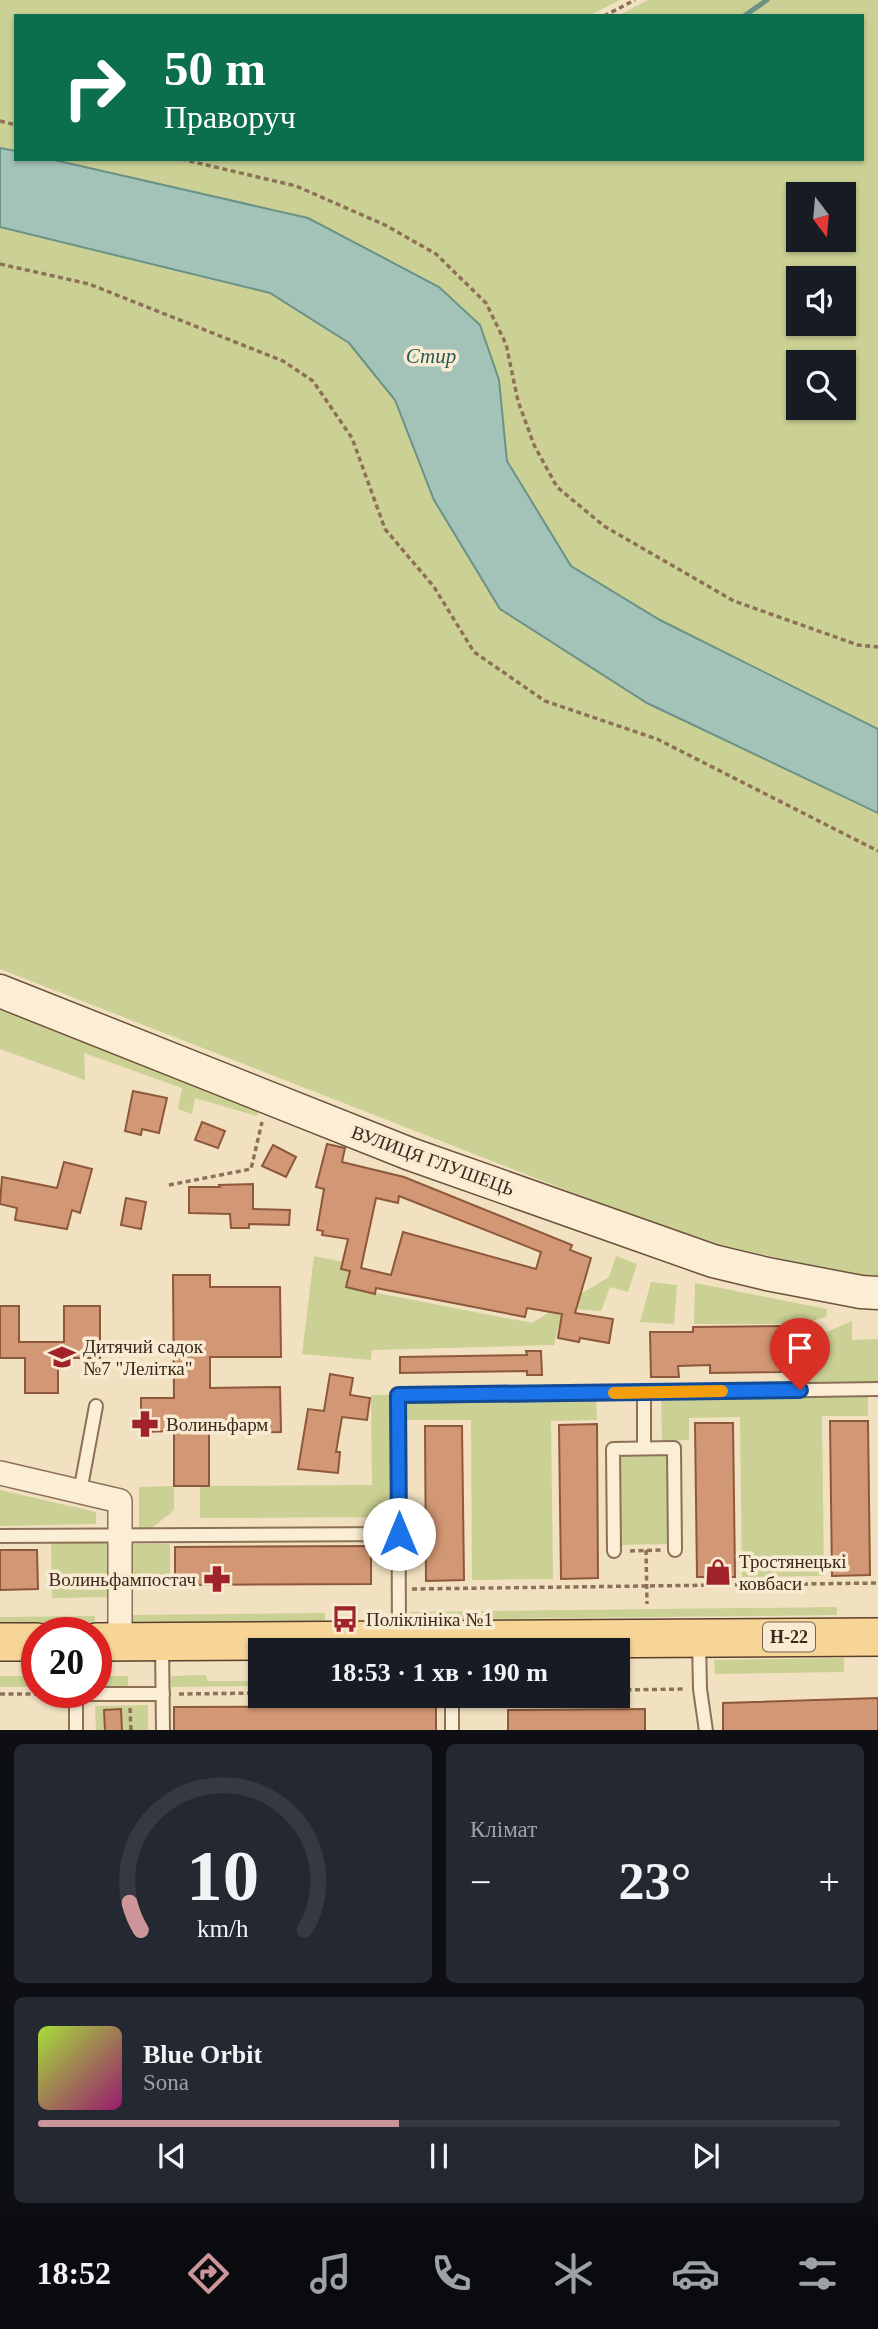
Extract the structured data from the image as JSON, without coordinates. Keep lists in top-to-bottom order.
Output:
{
  "streets": {
    "main road": ["Н-22"],
    "street": ["ВУЛИЦЯ ГЛУШЕЦЬ"]
  },
  "water": ["Стир"],
  "places": {
    "school or university": ["Дитячий садок №7 \"Лелітка\""],
    "pharmacy": ["Волиньфарм", "Волиньфампостач"],
    "shop": ["Тростянецькі ковбаси"],
    "bus stop": ["Поліклініка №1"]
  },
  "north": "bottom",
  "page": {
    "turn": ["50 m", "Праворуч"],
    "limit": "20",
    "trip": "18:53 · 1 хв · 190 m",
    "tile": "Клімат",
    "heat": ["−", "23°", "+"],
    "song": ["Blue Orbit", "Sona"],
    "tabs": "18:52",
    "gauge": ["10", "km/h"]
  }
}
